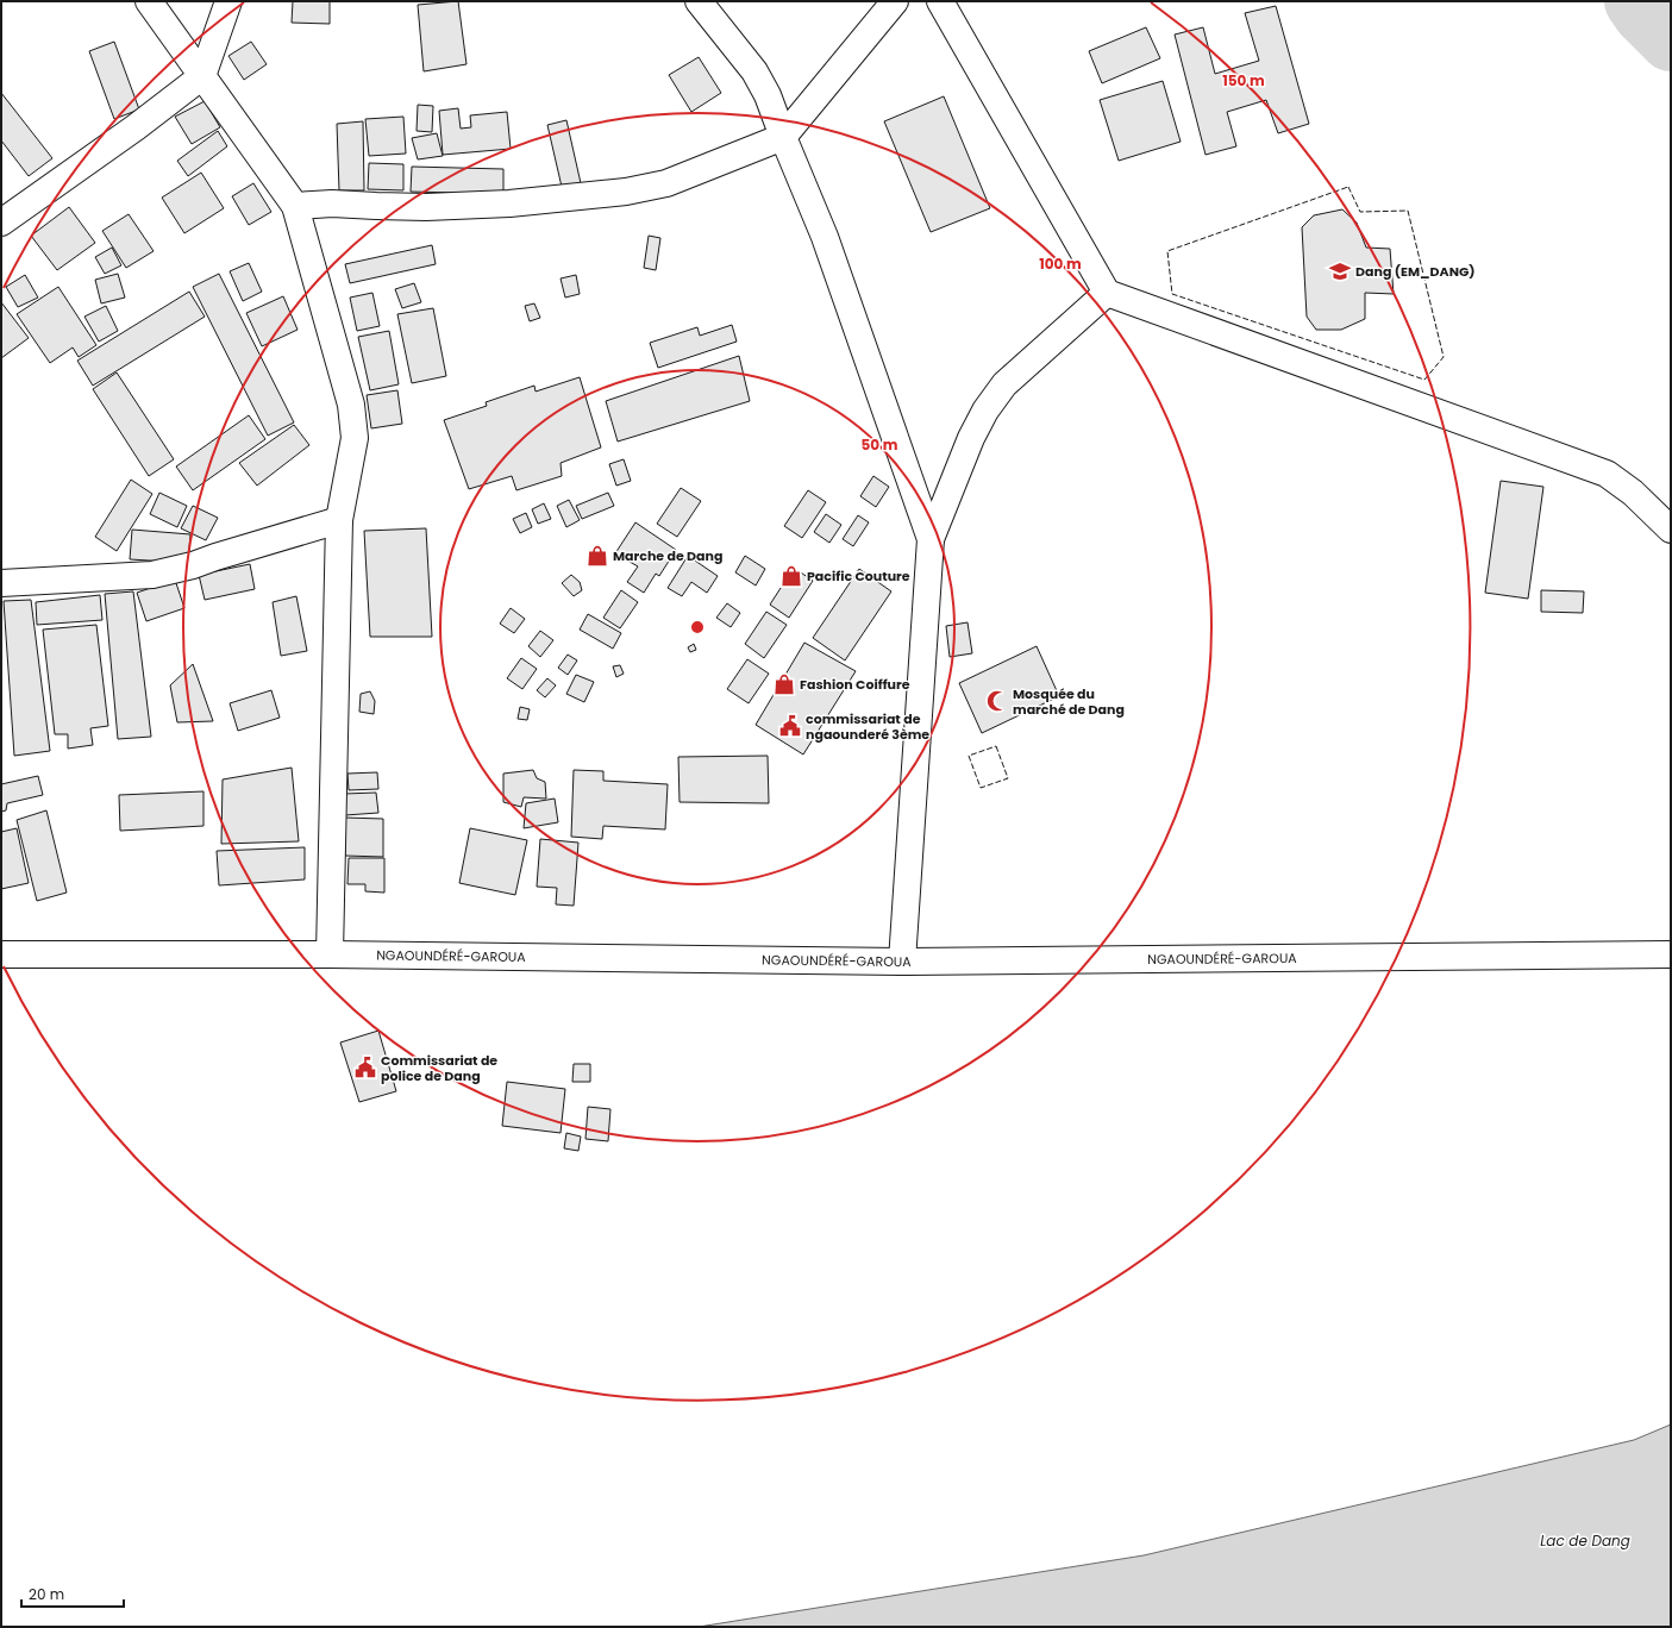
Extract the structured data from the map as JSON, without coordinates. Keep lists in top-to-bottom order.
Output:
{
  "streets": {
    "main road": ["NGAOUNDÉRÉ-GAROUA"]
  },
  "water": ["Lac de Dang"],
  "places": {
    "school or university": ["Dang (EM_DANG)"],
    "shop": ["Marche de Dang", "Pacific Couture", "Fashion Coiffure"],
    "mosque": ["Mosquée du marché de Dang"],
    "public building": ["commissariat de ngaounderé 3ème", "Commissariat de police de Dang"]
  },
  "scale_bar": "20 m",
  "rings": ["150 m", "100 m", "50 m"]
}
